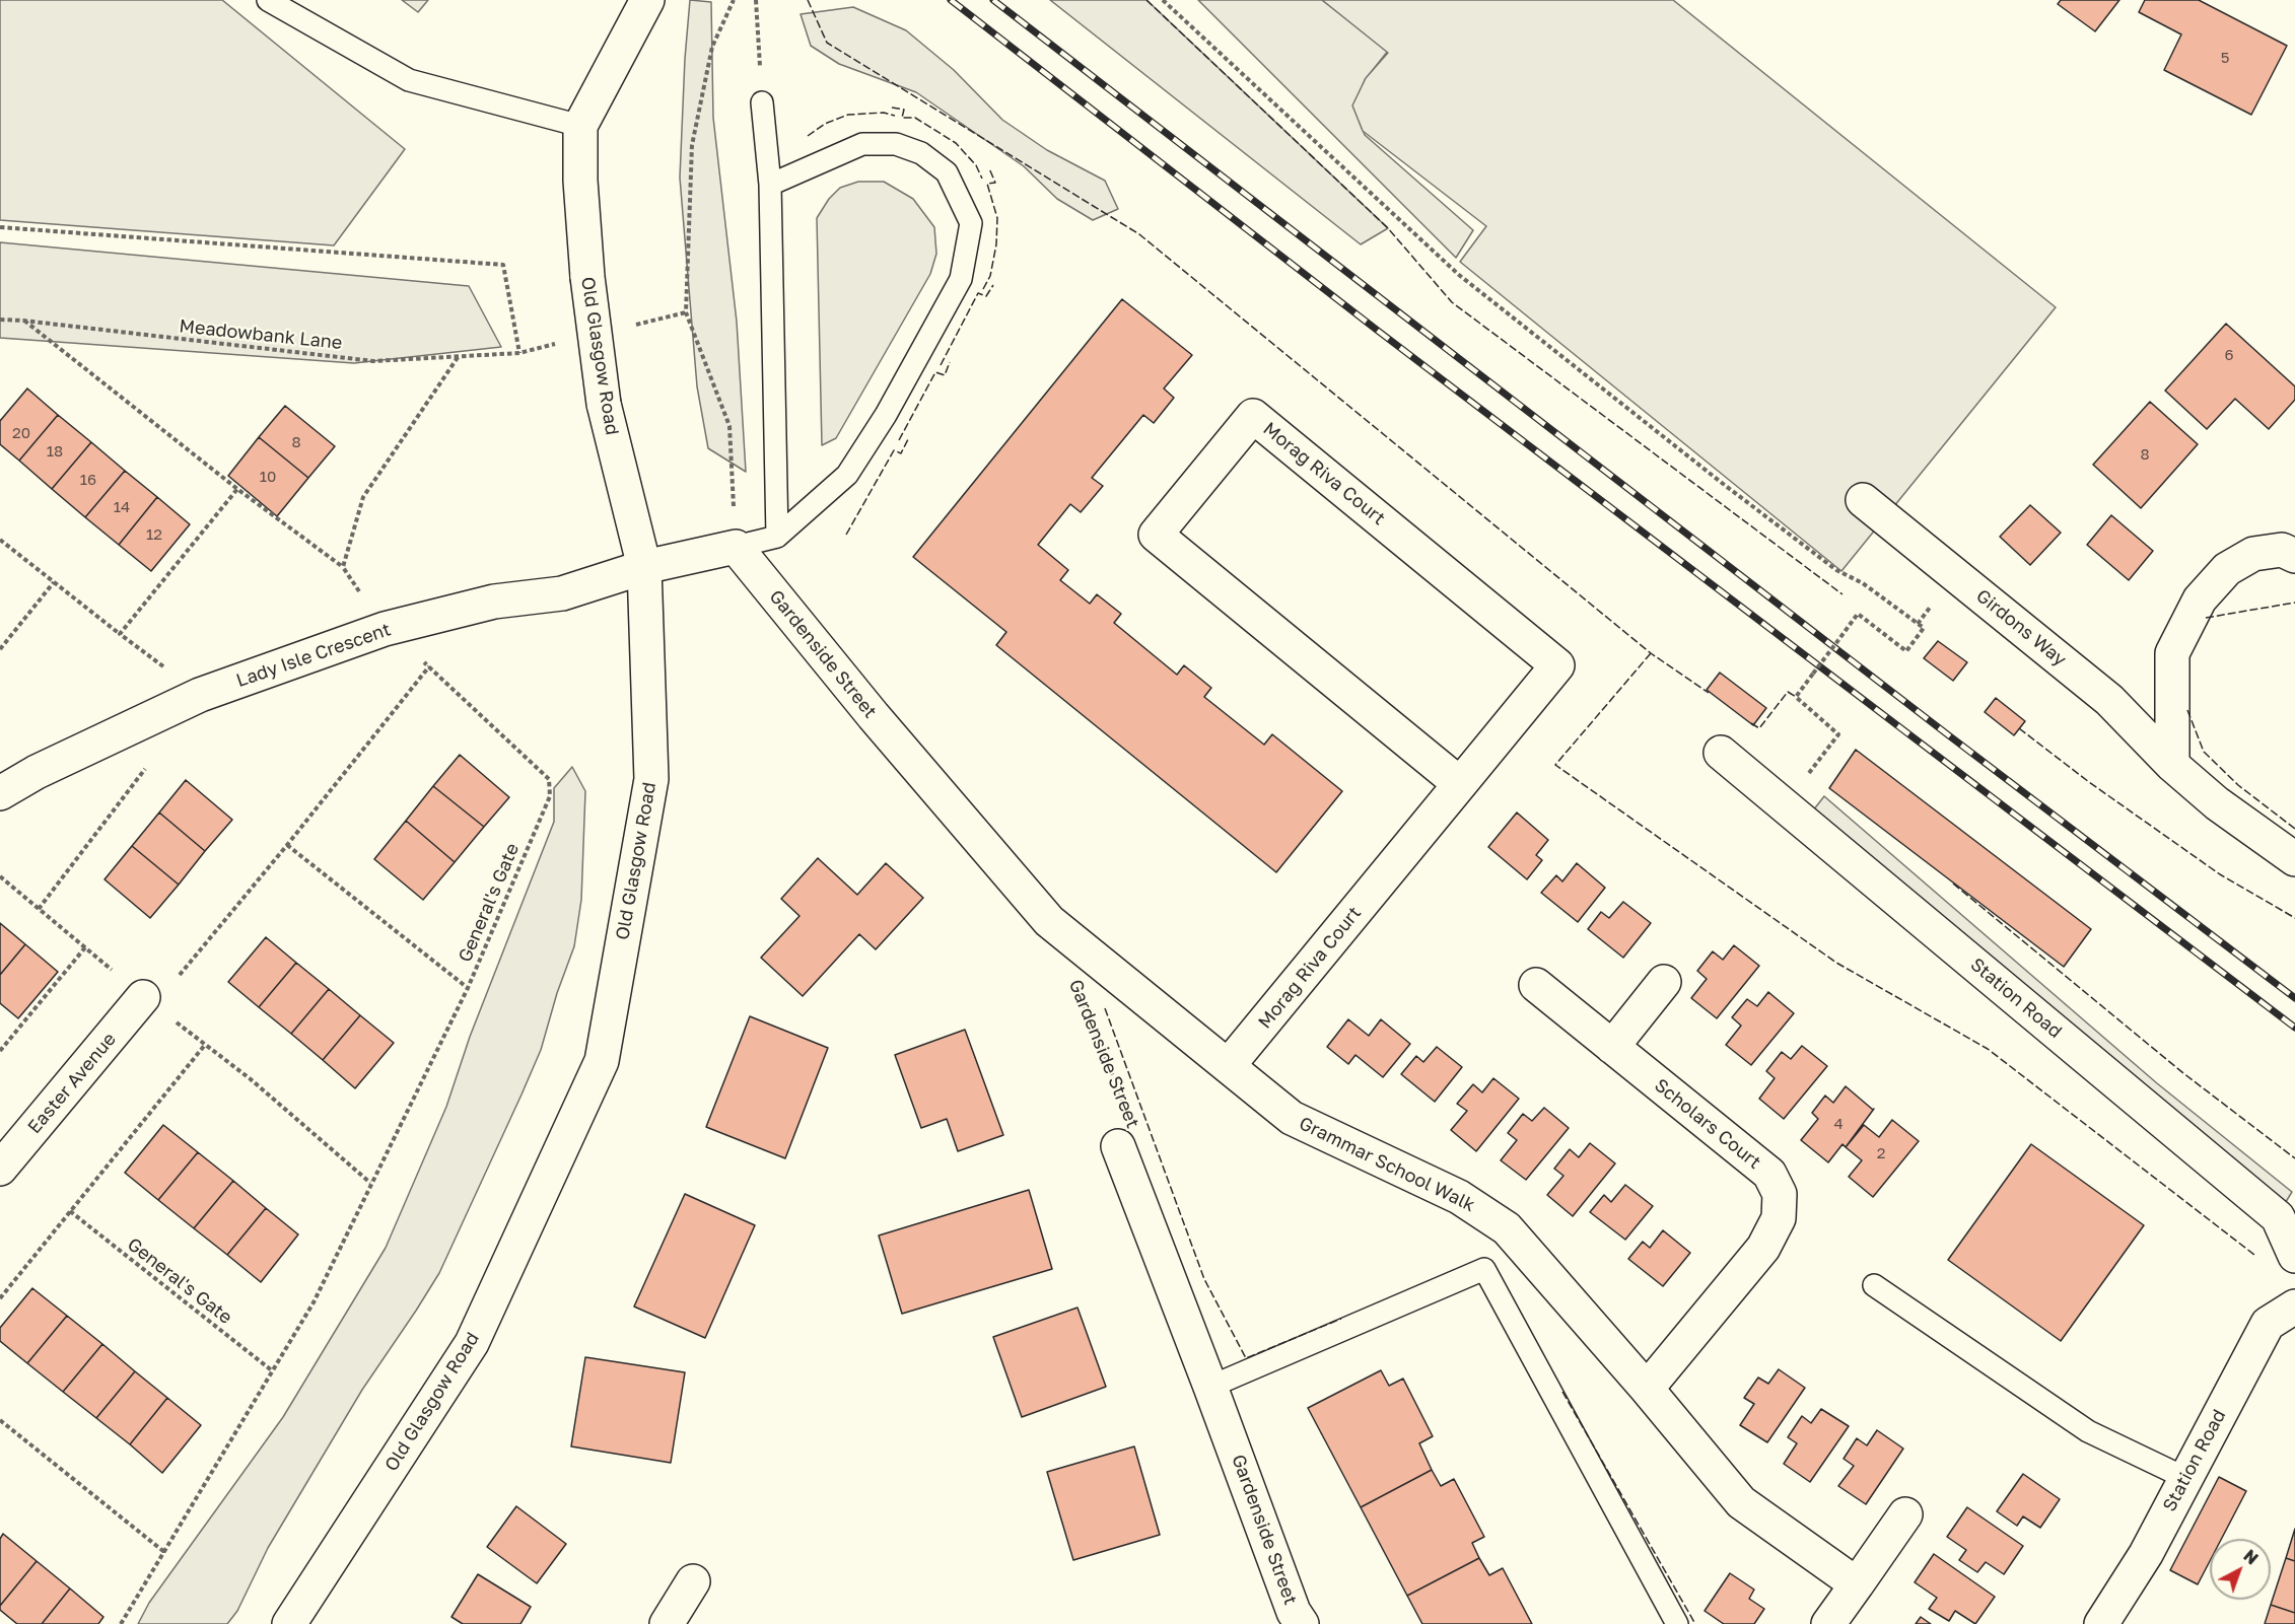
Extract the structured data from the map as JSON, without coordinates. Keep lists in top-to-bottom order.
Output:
{
  "streets": {
    "street": [
      "Old Glasgow Road",
      "Morag Riva Court",
      "Girdons Way",
      "Gardenside Street",
      "Lady Isle Crescent",
      "Station Road",
      "Easter Avenue",
      "Scholars Court",
      "Grammar School Walk"
    ],
    "path": ["Meadowbank Lane", "General's Gate"]
  },
  "crossings": [
    ["Old Glasgow Road", "Lady Isle Crescent"],
    ["Morag Riva Court", "Grammar School Walk"],
    ["Gardenside Street", "Lady Isle Crescent"],
    ["Gardenside Street", "Grammar School Walk"],
    ["Lady Isle Crescent", "General's Gate"],
    ["Scholars Court", "Grammar School Walk"]
  ],
  "house_numbers": [
    "5",
    "6",
    "20",
    "8",
    "18",
    "8",
    "10",
    "16",
    "14",
    "12",
    "4",
    "2"
  ],
  "north": "top right"
}
